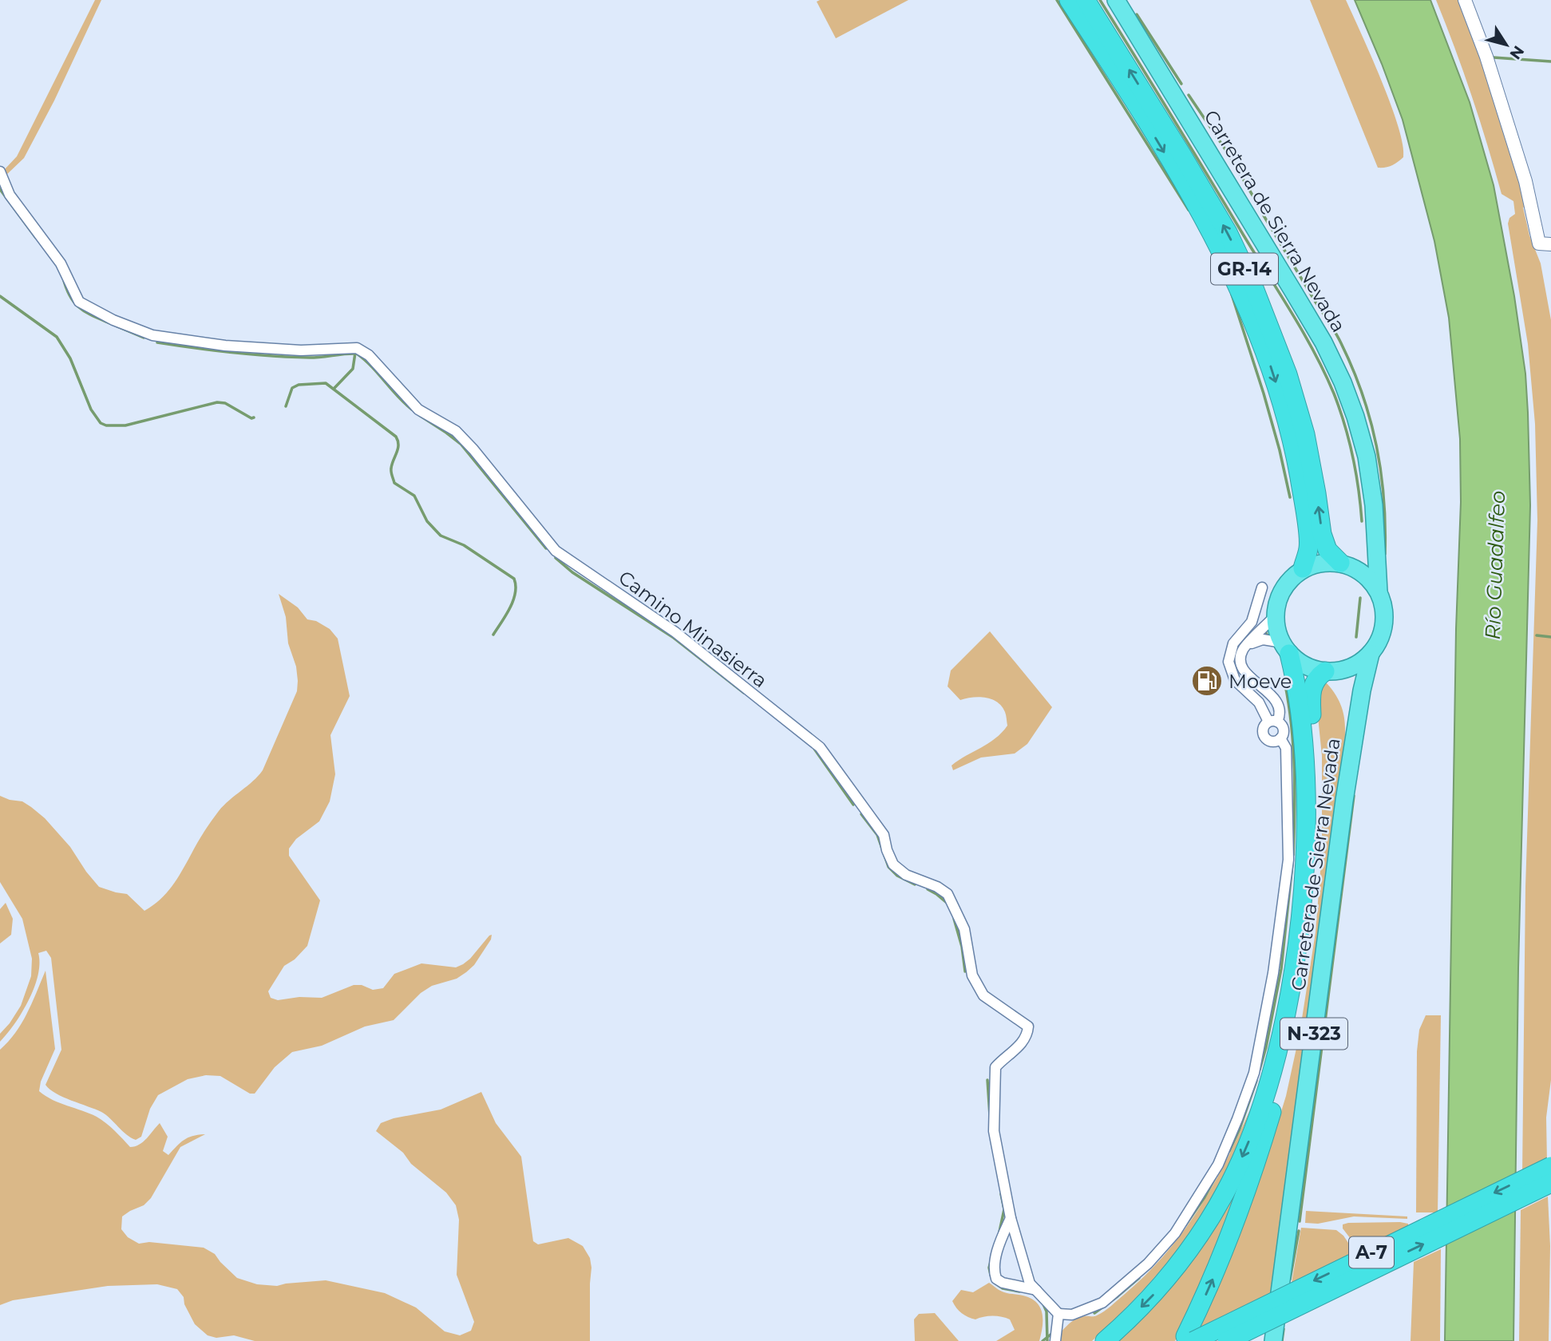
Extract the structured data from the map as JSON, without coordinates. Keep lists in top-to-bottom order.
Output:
{
  "streets": {
    "highway": [
      "Carretera de Sierra Nevada",
      "GR-14",
      "N-323",
      "A-7"
    ],
    "street": ["Camino Minasierra"]
  },
  "crossings": [
    ["Carretera de Sierra Nevada", "GR-14"]
  ],
  "water": ["Río Guadalfeo"],
  "places": {
    "fuel station": ["Moeve"]
  },
  "north": "bottom right"
}
